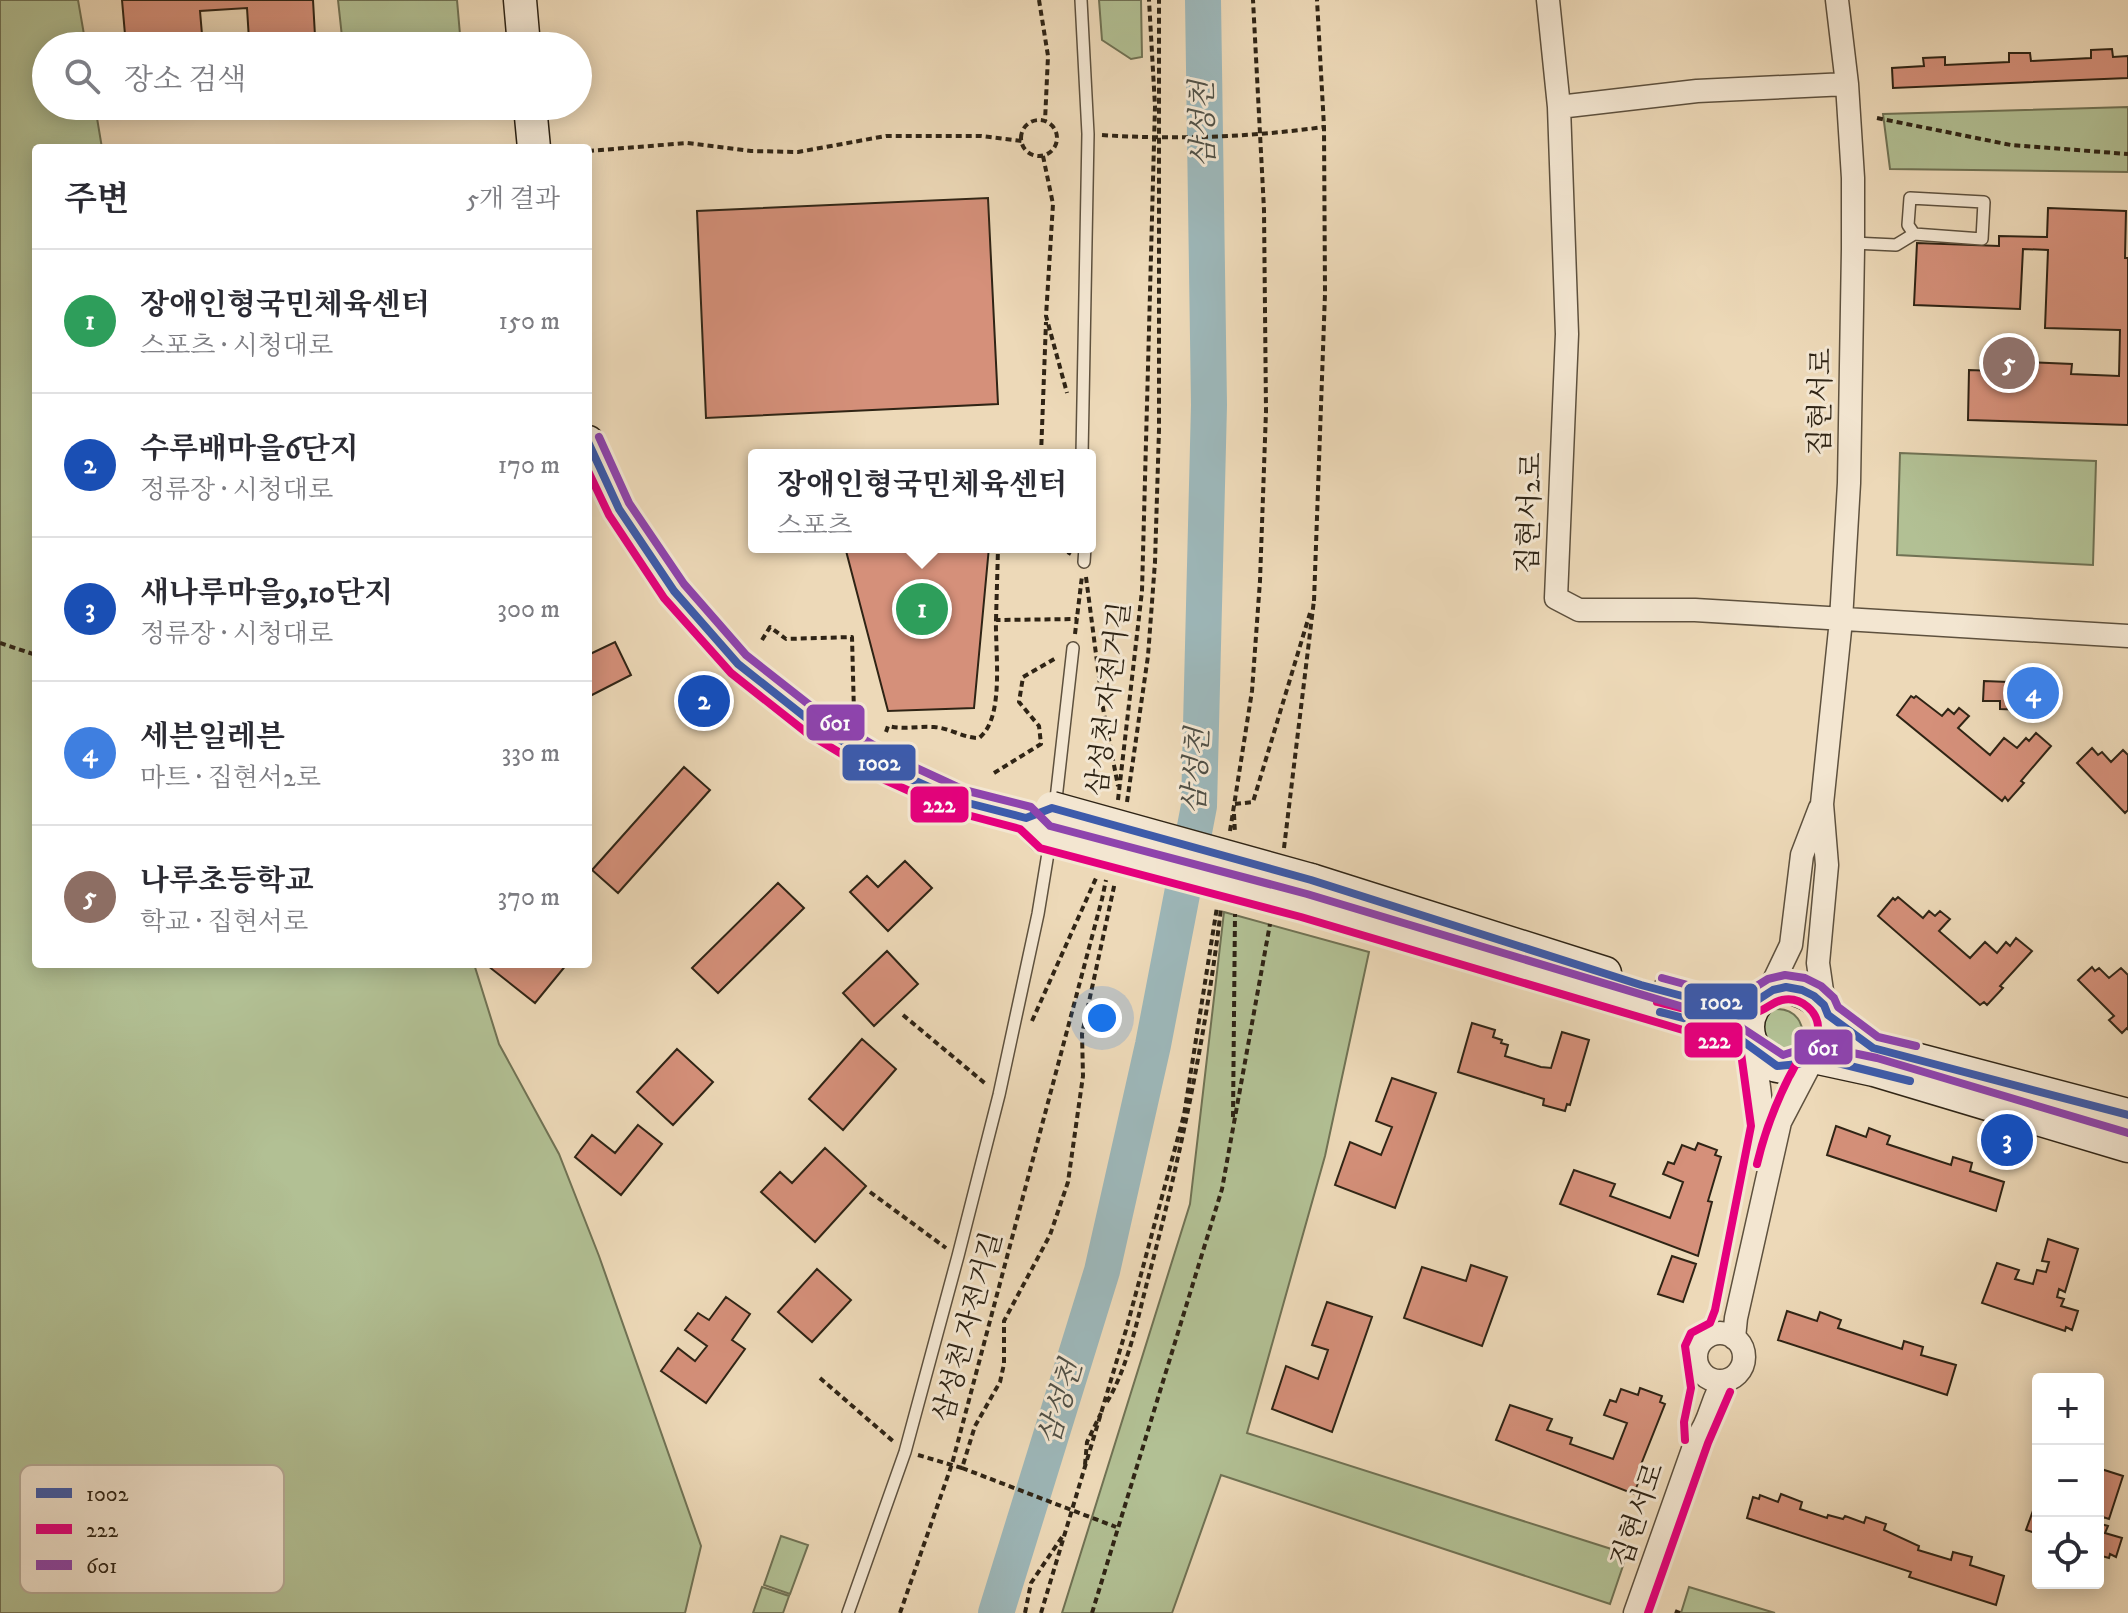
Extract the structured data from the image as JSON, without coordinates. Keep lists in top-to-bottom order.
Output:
{
  "streets": {
    "street": ["집현서로", "집현서2로"],
    "path": ["삼성천 자전거길"]
  },
  "crossings": [
    ["집현서로", "집현서2로"]
  ],
  "water": ["삼성천"],
  "lines": ["transit line 601", "transit line 1002", "transit line 222"],
  "legend": ["1002", "222", "601"],
  "page": {
    "search": "장소 검색",
    "heading": ["주변", "5개 결과"],
    "list": [
      {
        "mark": "1",
        "name": "장애인형국민체육센터",
        "note": "스포츠 · 시청대로",
        "value": "150 m"
      },
      {
        "mark": "2",
        "name": "수루배마을6단지",
        "note": "정류장 · 시청대로",
        "value": "170 m"
      },
      {
        "mark": "3",
        "name": "새나루마을9,10단지",
        "note": "정류장 · 시청대로",
        "value": "300 m"
      },
      {
        "mark": "4",
        "name": "세븐일레븐",
        "note": "마트 · 집현서2로",
        "value": "330 m"
      },
      {
        "mark": "5",
        "name": "나루초등학교",
        "note": "학교 · 집현서로",
        "value": "370 m"
      }
    ],
    "pins": [
      "5",
      "1",
      "4",
      "2",
      "3"
    ],
    "popup": ["장애인형국민체육센터", "스포츠"],
    "map_buttons": ["+", "−"]
  }
}
